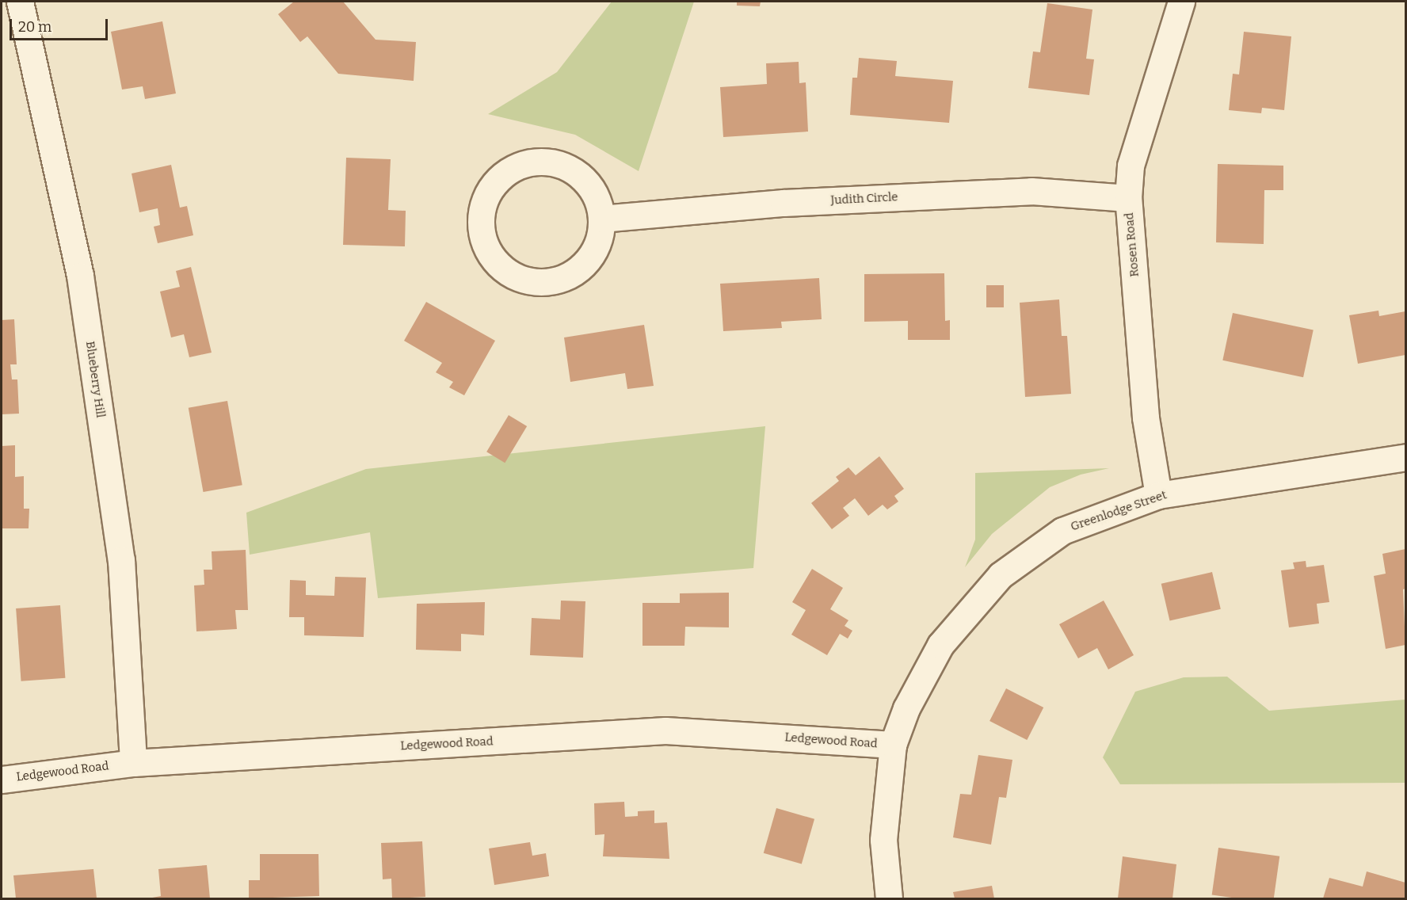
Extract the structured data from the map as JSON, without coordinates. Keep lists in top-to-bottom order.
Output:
{
  "streets": {
    "street": [
      "Judith Circle",
      "Rosen Road",
      "Blueberry Hill",
      "Greenlodge Street",
      "Ledgewood Road"
    ]
  },
  "crossings": [
    ["Judith Circle", "Rosen Road"],
    ["Rosen Road", "Greenlodge Street"],
    ["Blueberry Hill", "Ledgewood Road"],
    ["Greenlodge Street", "Ledgewood Road"]
  ],
  "scale_bar": "20 m"
}
